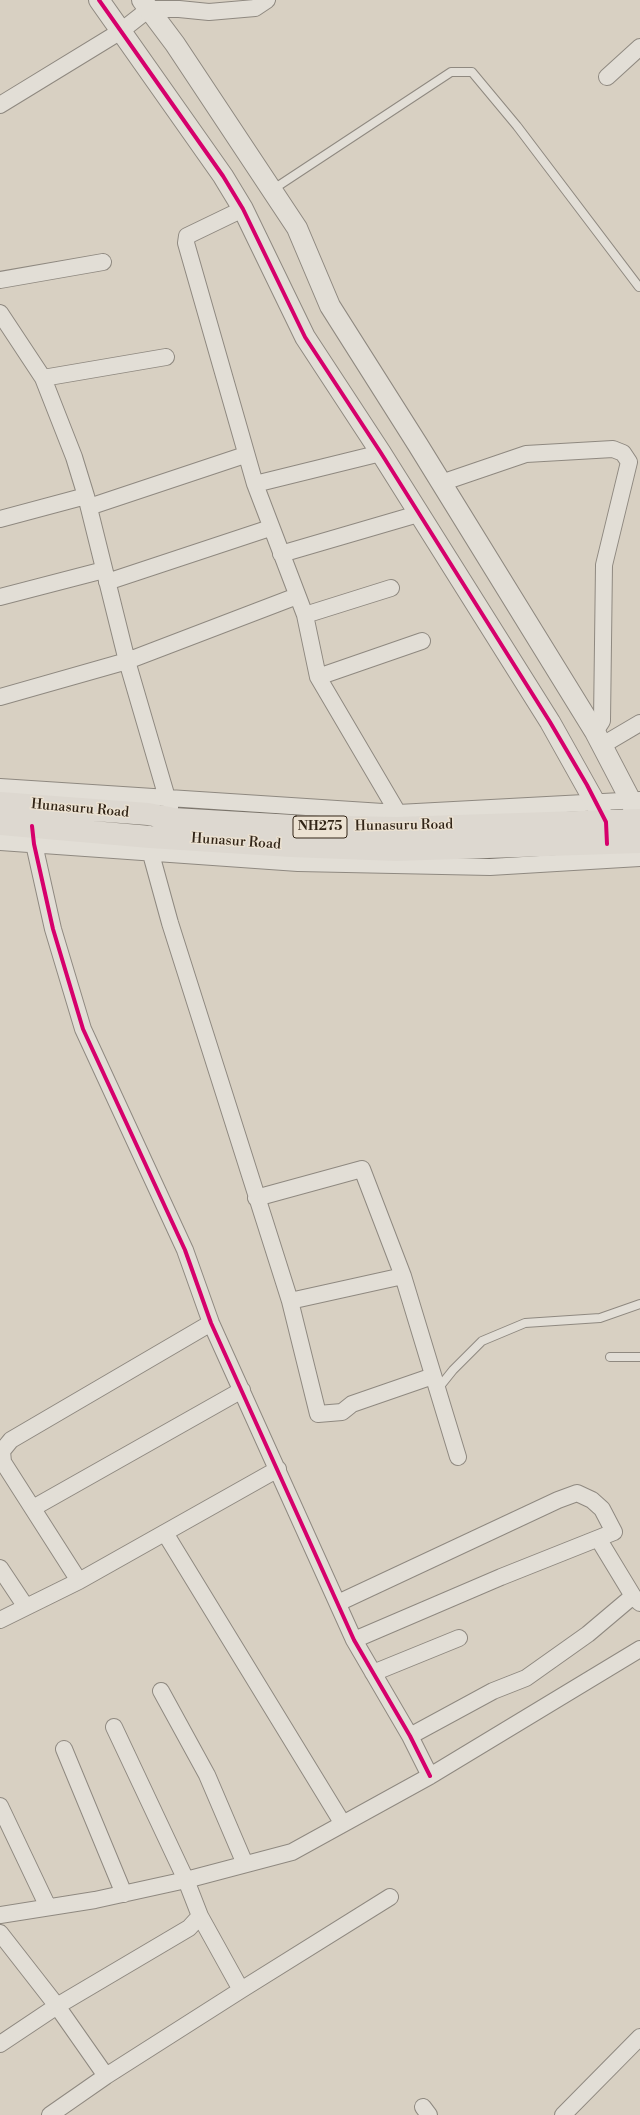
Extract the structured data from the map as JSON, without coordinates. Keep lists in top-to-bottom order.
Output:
{
  "streets": {
    "highway": ["Hunasuru Road", "NH275", "Hunasur Road"]
  },
  "crossings": [
    ["Hunasuru Road", "Hunasur Road"]
  ]
}
